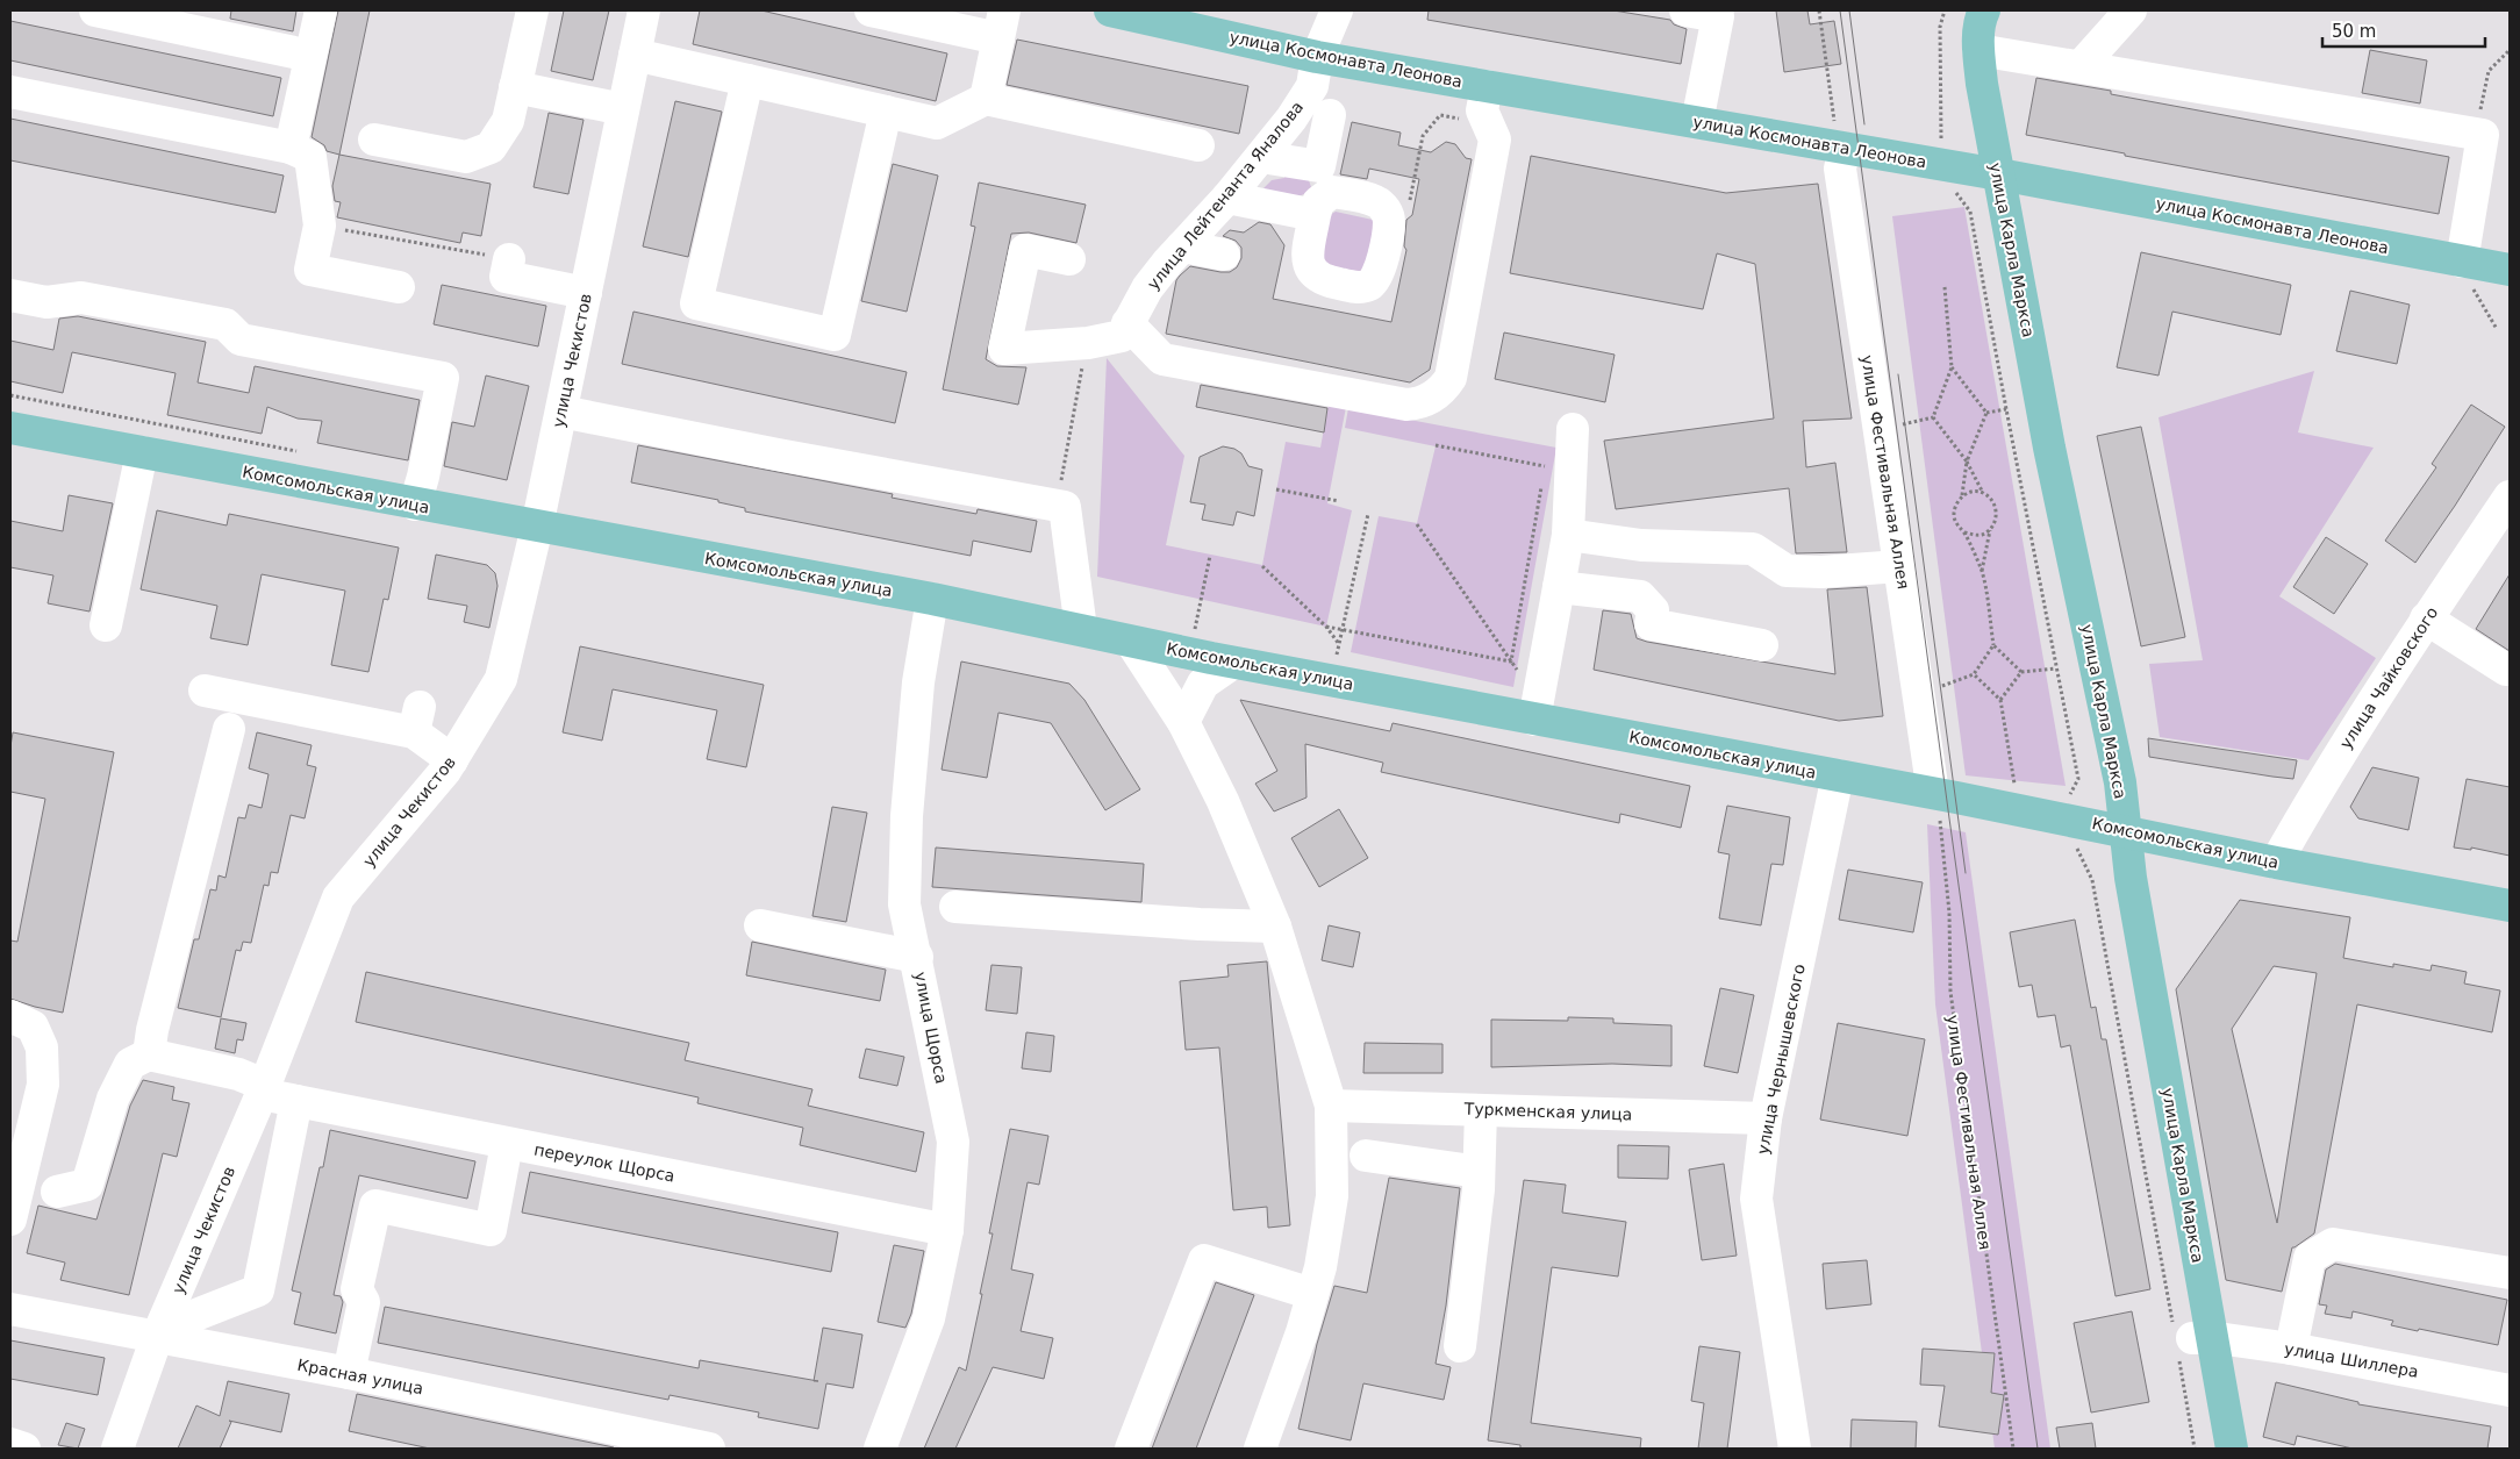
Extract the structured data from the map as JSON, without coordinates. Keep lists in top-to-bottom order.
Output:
{
  "streets": {
    "main road": ["улица Космонавта Леонова", "улица Карла Маркса", "Комсомольская улица"],
    "street": [
      "улица Лейтенанта Яналова",
      "улица Чекистов",
      "улица Фестивальная Аллея",
      "улица Чайковского",
      "улица Щорса",
      "улица Чернышевского",
      "Туркменская улица",
      "переулок Щорса",
      "улица Шиллера",
      "Красная улица"
    ]
  },
  "crossings": [
    ["улица Космонавта Леонова", "улица Лейтенанта Яналова"],
    ["улица Космонавта Леонова", "улица Карла Маркса"],
    ["улица Космонавта Леонова", "улица Фестивальная Аллея"],
    ["улица Карла Маркса", "Комсомольская улица"],
    ["улица Карла Маркса", "улица Шиллера"],
    ["улица Чекистов", "Комсомольская улица"],
    ["улица Чекистов", "переулок Щорса"],
    ["улица Чекистов", "Красная улица"],
    ["улица Фестивальная Аллея", "Комсомольская улица"],
    ["Комсомольская улица", "улица Чайковского"],
    ["Комсомольская улица", "улица Щорса"],
    ["Комсомольская улица", "улица Чернышевского"],
    ["улица Щорса", "переулок Щорса"],
    ["улица Чернышевского", "Туркменская улица"]
  ],
  "scale_bar": "50 m"
}
